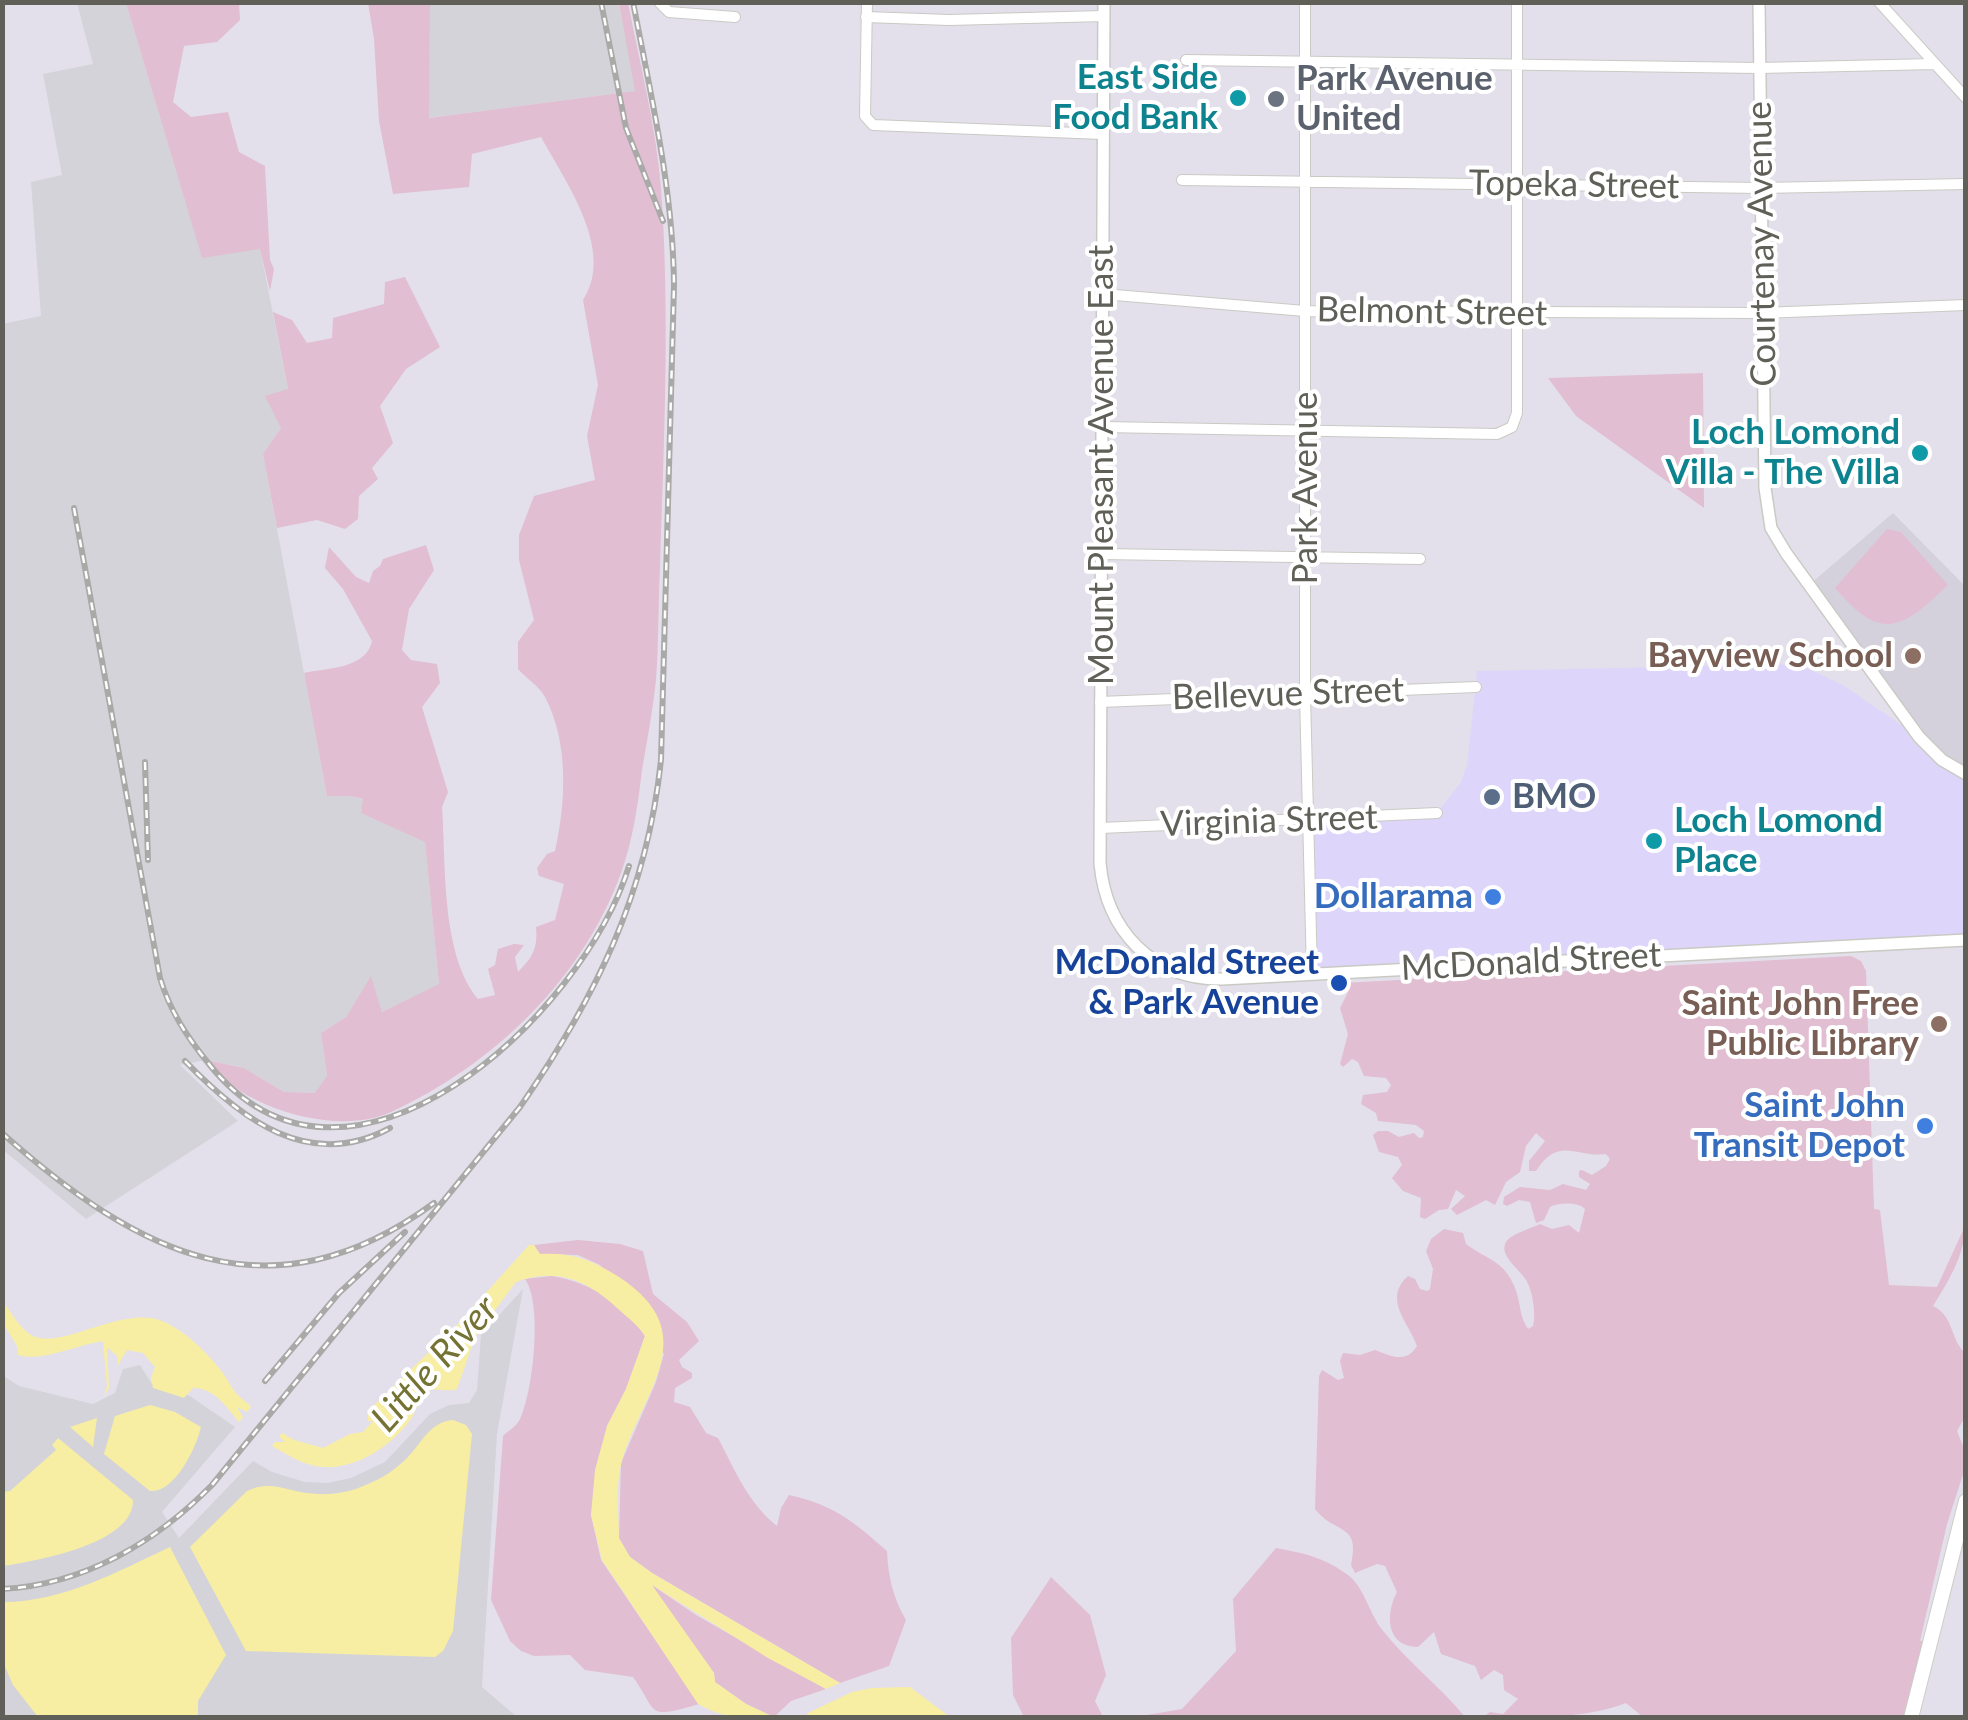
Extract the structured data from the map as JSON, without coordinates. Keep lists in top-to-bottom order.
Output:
{
  "streets": {
    "street": [
      "Topeka Street",
      "Courtenay Avenue",
      "Belmont Street",
      "Mount Pleasant Avenue East",
      "Park Avenue",
      "Bellevue Street",
      "Virginia Street",
      "McDonald Street"
    ]
  },
  "crossings": [
    ["Topeka Street", "Courtenay Avenue"],
    ["Topeka Street", "Park Avenue"],
    ["Courtenay Avenue", "Belmont Street"],
    ["Belmont Street", "Mount Pleasant Avenue East"],
    ["Belmont Street", "Park Avenue"],
    ["Mount Pleasant Avenue East", "Bellevue Street"],
    ["Mount Pleasant Avenue East", "Virginia Street"],
    ["Mount Pleasant Avenue East", "McDonald Street"],
    ["Park Avenue", "Bellevue Street"],
    ["Park Avenue", "Virginia Street"],
    ["Park Avenue", "McDonald Street"]
  ],
  "water": ["Little River"],
  "places": [
    "East Side Food Bank",
    "Park Avenue United",
    "Loch Lomond Villa - The Villa",
    "Bayview School",
    "BMO",
    "Loch Lomond Place",
    "Dollarama",
    "McDonald Street & Park Avenue",
    "Saint John Free Public Library",
    "Saint John Transit Depot"
  ]
}
